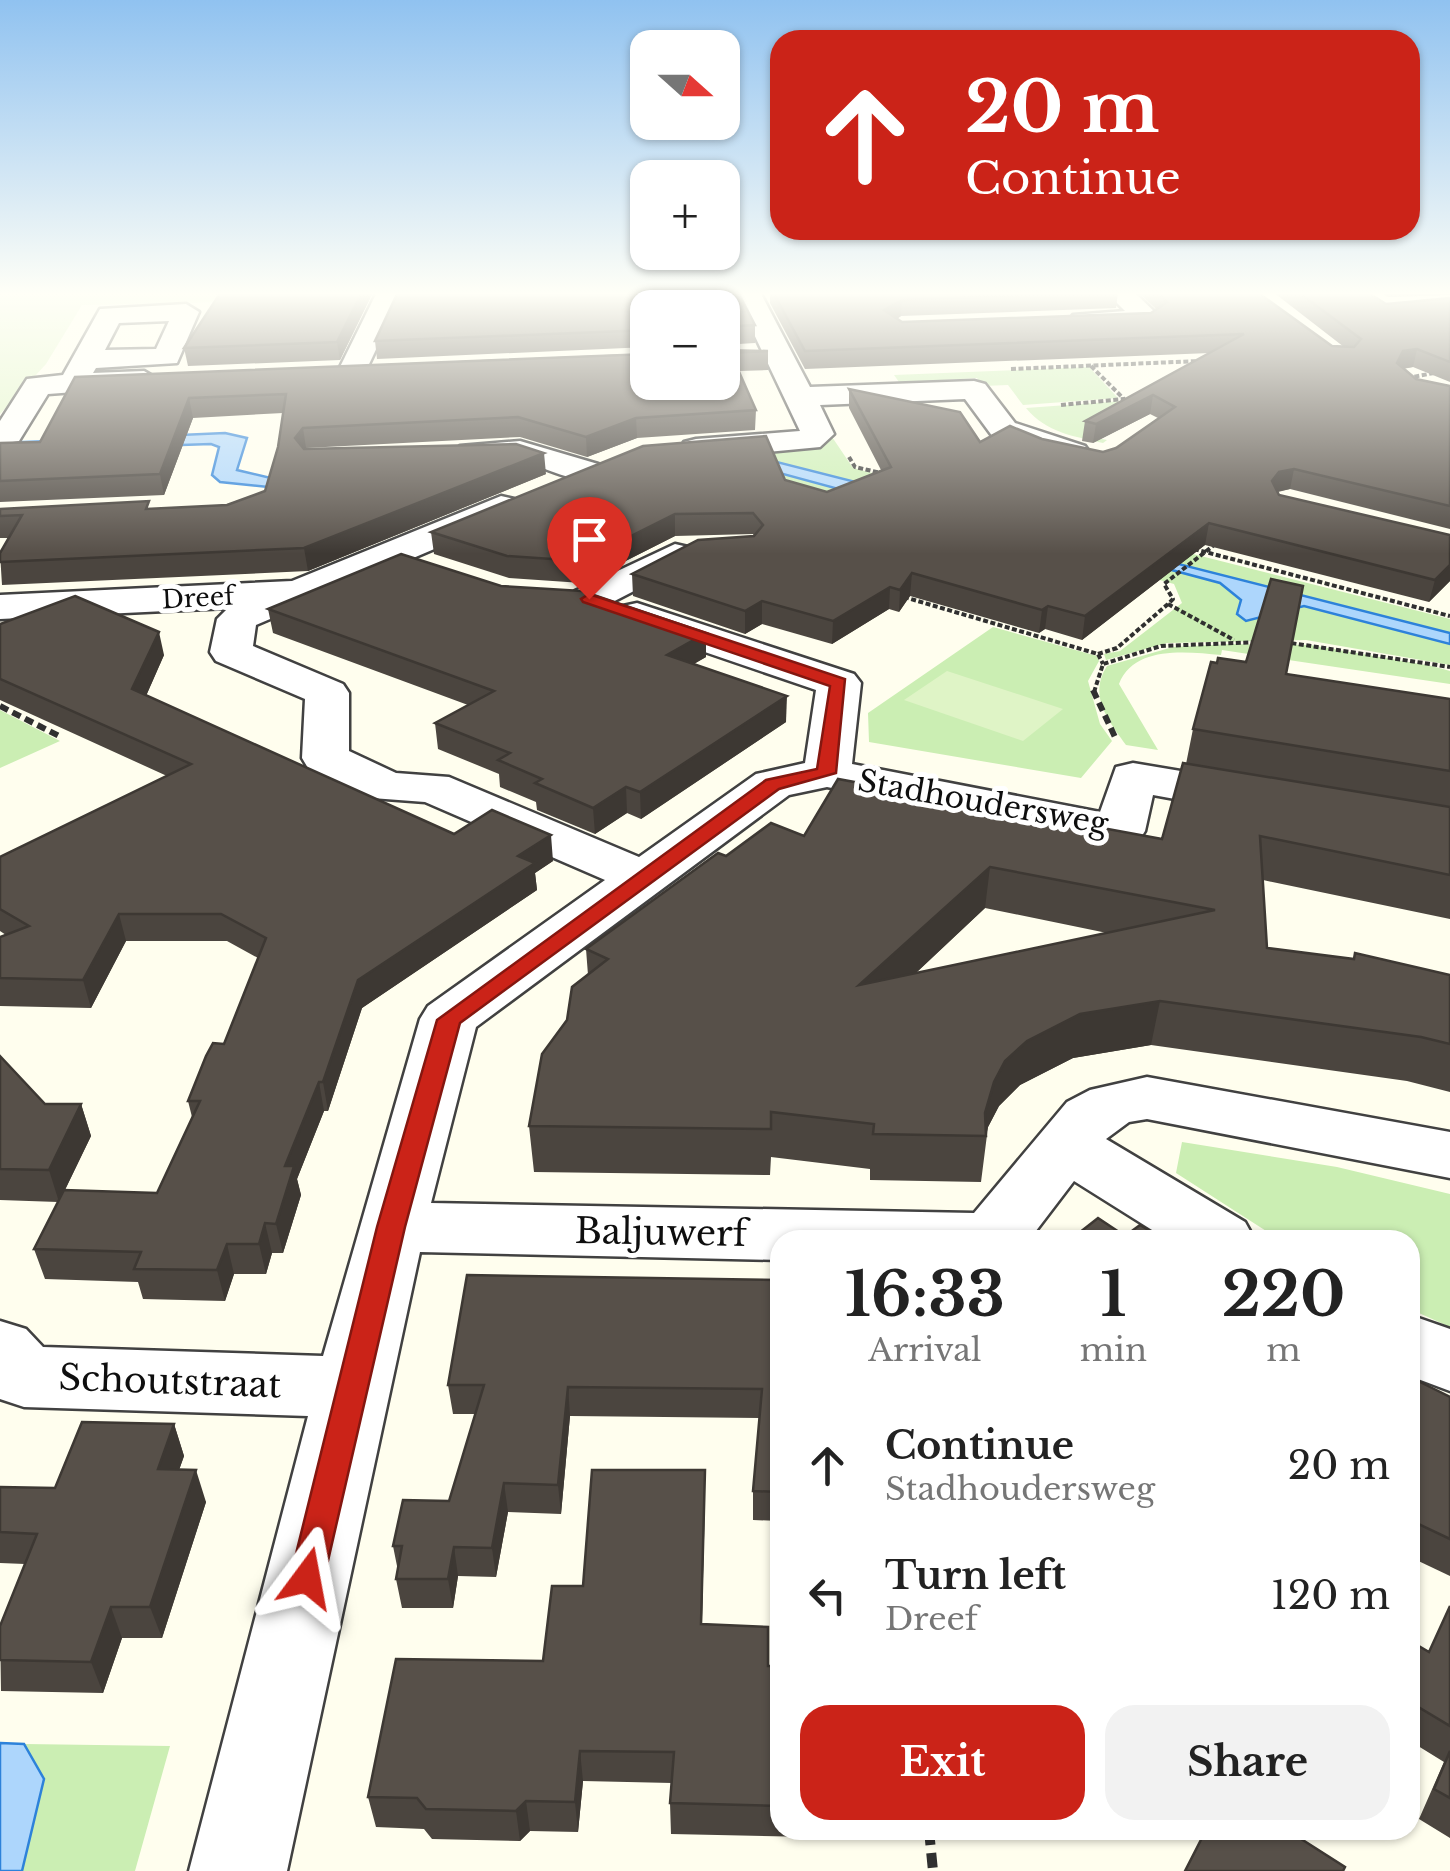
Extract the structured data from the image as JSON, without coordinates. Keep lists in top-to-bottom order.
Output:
{
  "streets": {
    "street": [
      "Dreef",
      "Stadhoudersweg",
      "Baljuwerf",
      "Schoutstraat"
    ]
  },
  "crossings": [
    ["Stadhoudersweg", "Baljuwerf"],
    ["Stadhoudersweg", "Schoutstraat"]
  ],
  "north": "right",
  "page": {
    "map_buttons": ["+", "−"],
    "turn": ["20 m", "Continue"],
    "eta": [
      "16:33",
      "Arrival",
      "1",
      "min",
      "220",
      "m"
    ],
    "list": [
      {
        "name": "Continue",
        "note": "Stadhoudersweg",
        "value": "20 m"
      },
      {
        "name": "Turn left",
        "note": "Dreef",
        "value": "120 m"
      }
    ],
    "buttons": ["Exit", "Share"]
  }
}
